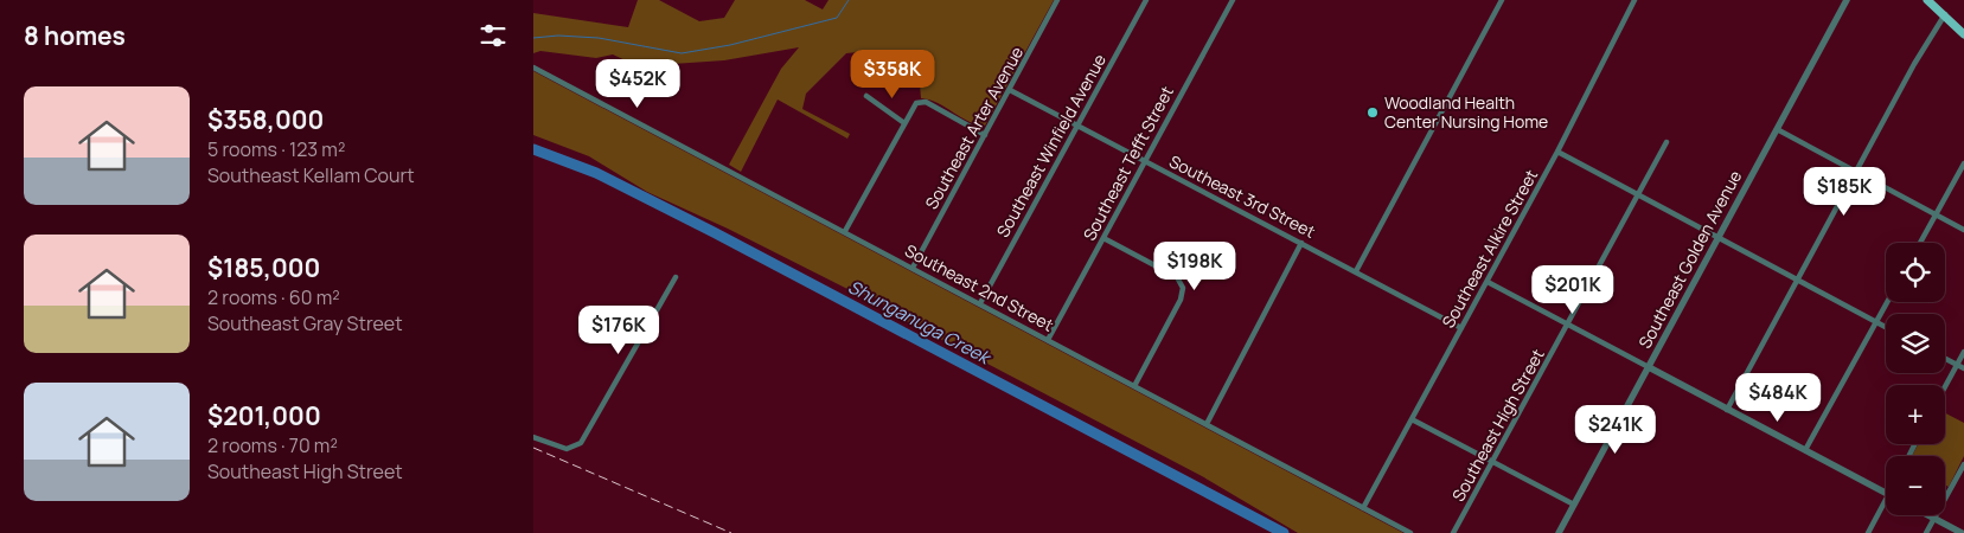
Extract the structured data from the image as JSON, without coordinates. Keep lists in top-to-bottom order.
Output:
{
  "streets": {
    "street": [
      "Southeast Arter Avenue",
      "Southeast Winfield Avenue",
      "Southeast Tefft Street",
      "Southeast 3rd Street",
      "Southeast Alkire Street",
      "Southeast Golden Avenue",
      "Southeast 2nd Street",
      "Southeast High Street"
    ]
  },
  "crossings": [
    ["Southeast Arter Avenue", "Southeast 3rd Street"],
    ["Southeast Arter Avenue", "Southeast 2nd Street"],
    ["Southeast Winfield Avenue", "Southeast 3rd Street"],
    ["Southeast Winfield Avenue", "Southeast 2nd Street"],
    ["Southeast Tefft Street", "Southeast 3rd Street"],
    ["Southeast Tefft Street", "Southeast 2nd Street"],
    ["Southeast 3rd Street", "Southeast Alkire Street"],
    ["Southeast Alkire Street", "Southeast 2nd Street"]
  ],
  "water": ["Shunganuga Creek"],
  "places": ["Woodland Health Center Nursing Home"],
  "page": {
    "heading": "8 homes",
    "price": [
      "$358K",
      "$452K",
      "$185K",
      "$198K",
      "$201K",
      "$176K",
      "$484K",
      "$241K"
    ],
    "list": [
      {
        "name": "$358,000",
        "note": "5 rooms · 123 m² · Southeast Kellam Court"
      },
      {
        "name": "$185,000",
        "note": "2 rooms · 60 m² · Southeast Gray Street"
      },
      {
        "name": "$201,000",
        "note": "2 rooms · 70 m² · Southeast High Street"
      }
    ],
    "map_buttons": ["+", "−"]
  }
}
